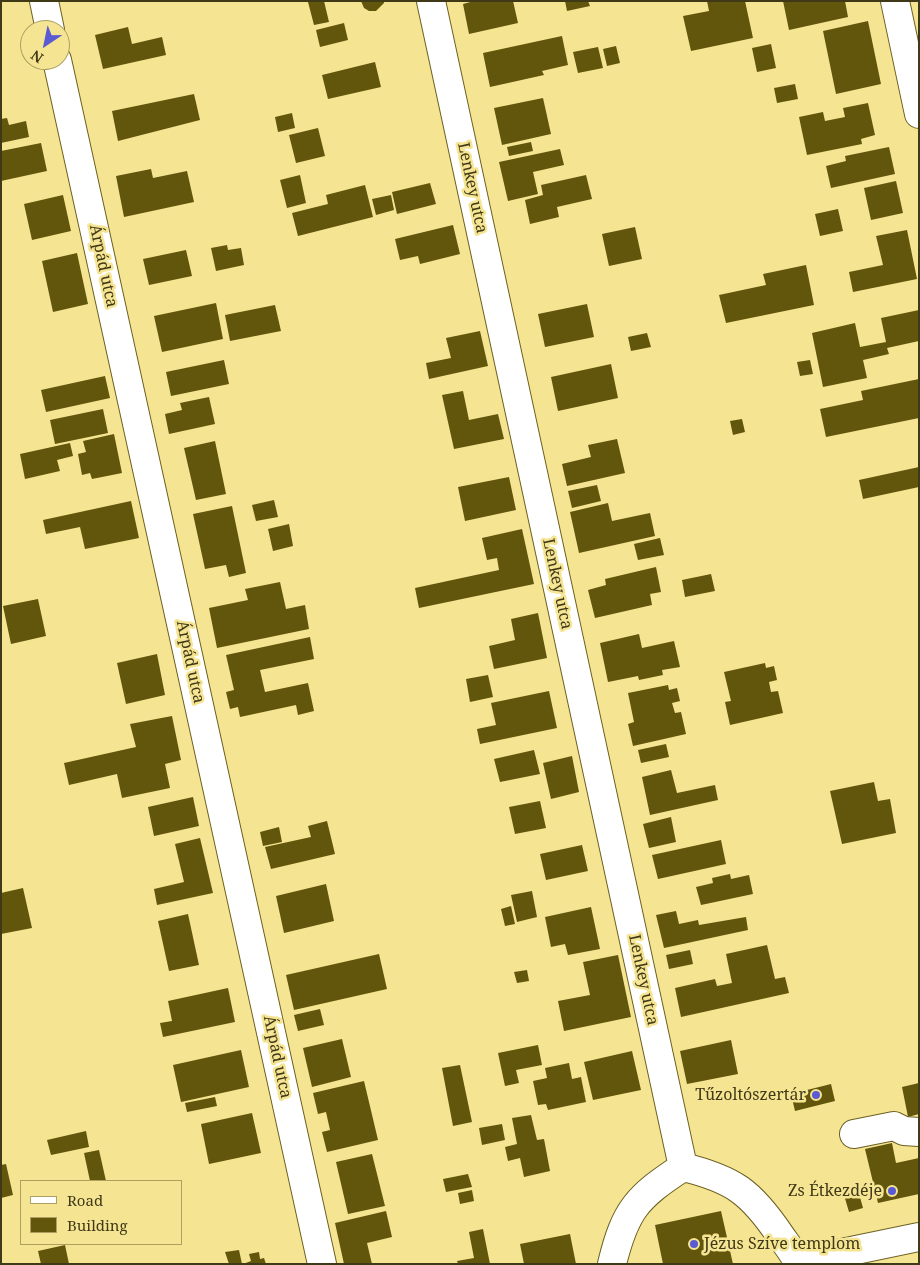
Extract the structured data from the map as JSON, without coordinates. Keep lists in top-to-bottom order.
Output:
{
  "streets": {
    "street": ["Lenkey utca", "Árpád utca"]
  },
  "places": ["Tűzoltószertár", "Zs Étkezdéje", "Jézus Szíve templom"],
  "legend": ["Road", "Building"],
  "north": "bottom left"
}
